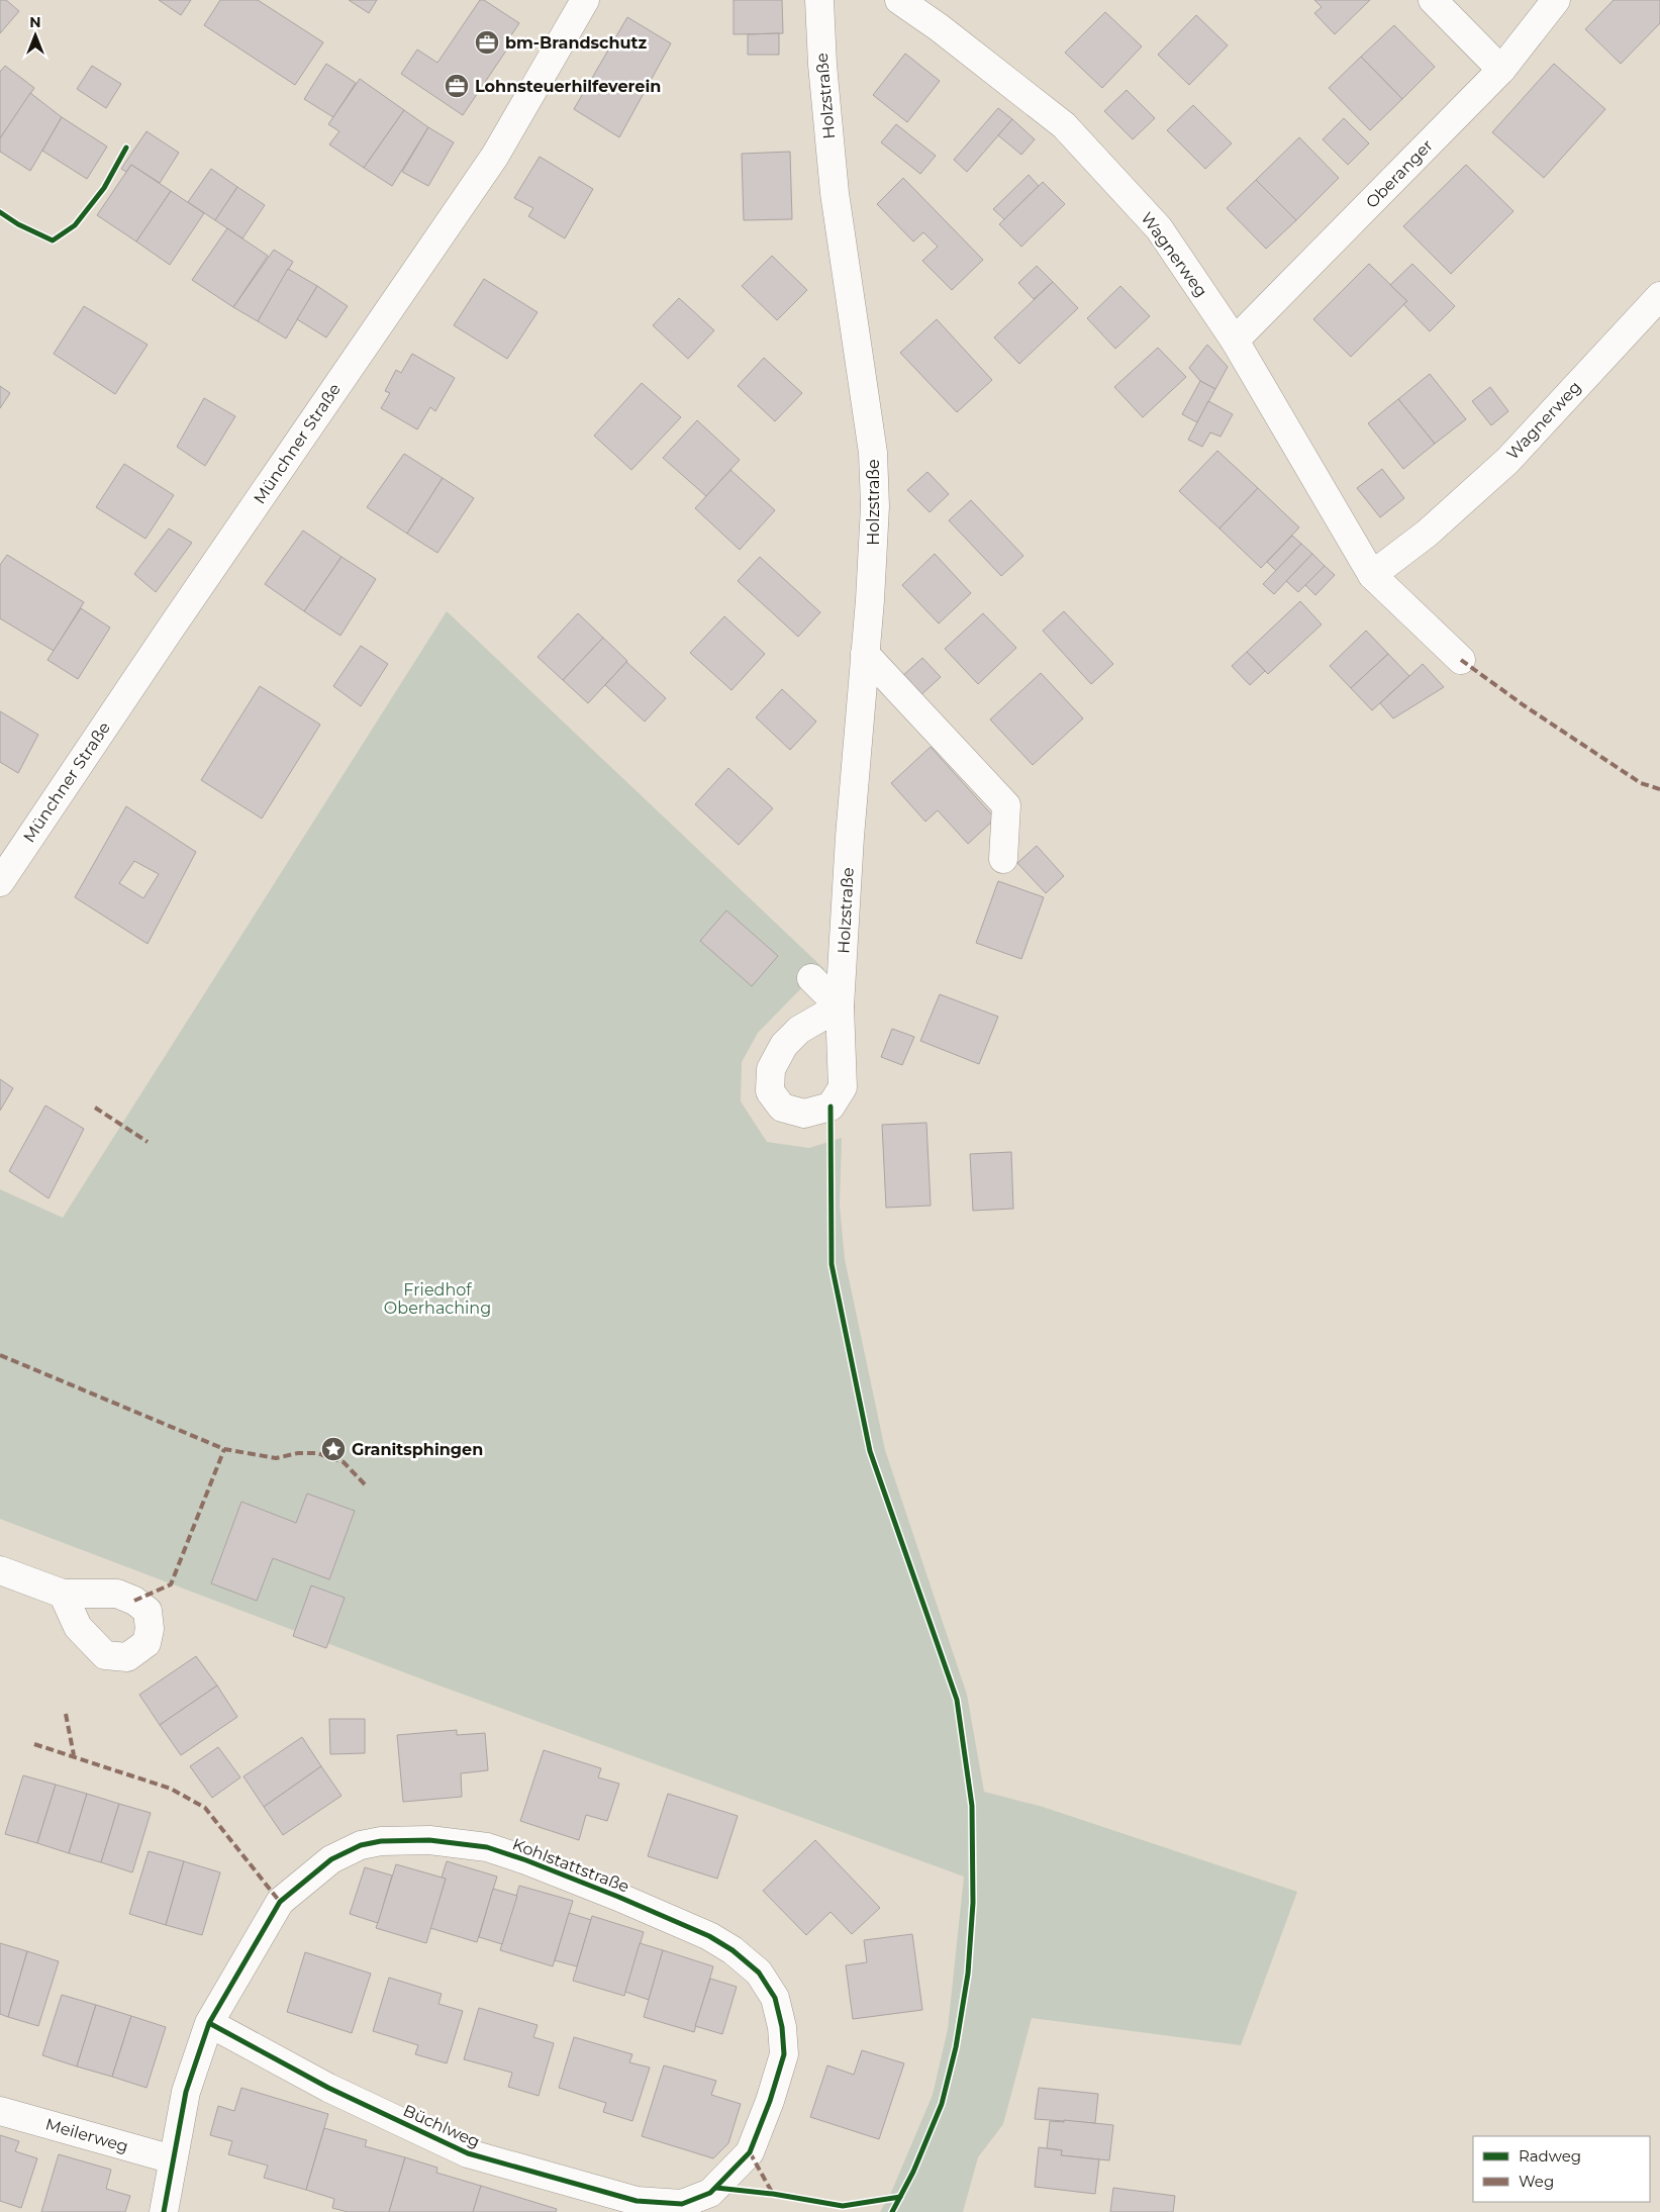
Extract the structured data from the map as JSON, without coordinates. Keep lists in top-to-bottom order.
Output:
{
  "streets": {
    "street": [
      "Holzstraße",
      "Oberanger",
      "Wagnerweg",
      "Münchner Straße",
      "Kohlstattstraße",
      "Büchlweg",
      "Meilerweg"
    ]
  },
  "crossings": [
    ["Oberanger", "Wagnerweg"],
    ["Kohlstattstraße", "Büchlweg"],
    ["Kohlstattstraße", "Meilerweg"]
  ],
  "parks": ["Friedhof Oberhaching"],
  "places": {
    "office": ["bm-Brandschutz", "Lohnsteuerhilfeverein"],
    "place": ["Granitsphingen"]
  },
  "legend": ["Radweg", "Weg"],
  "north": "top"
}
